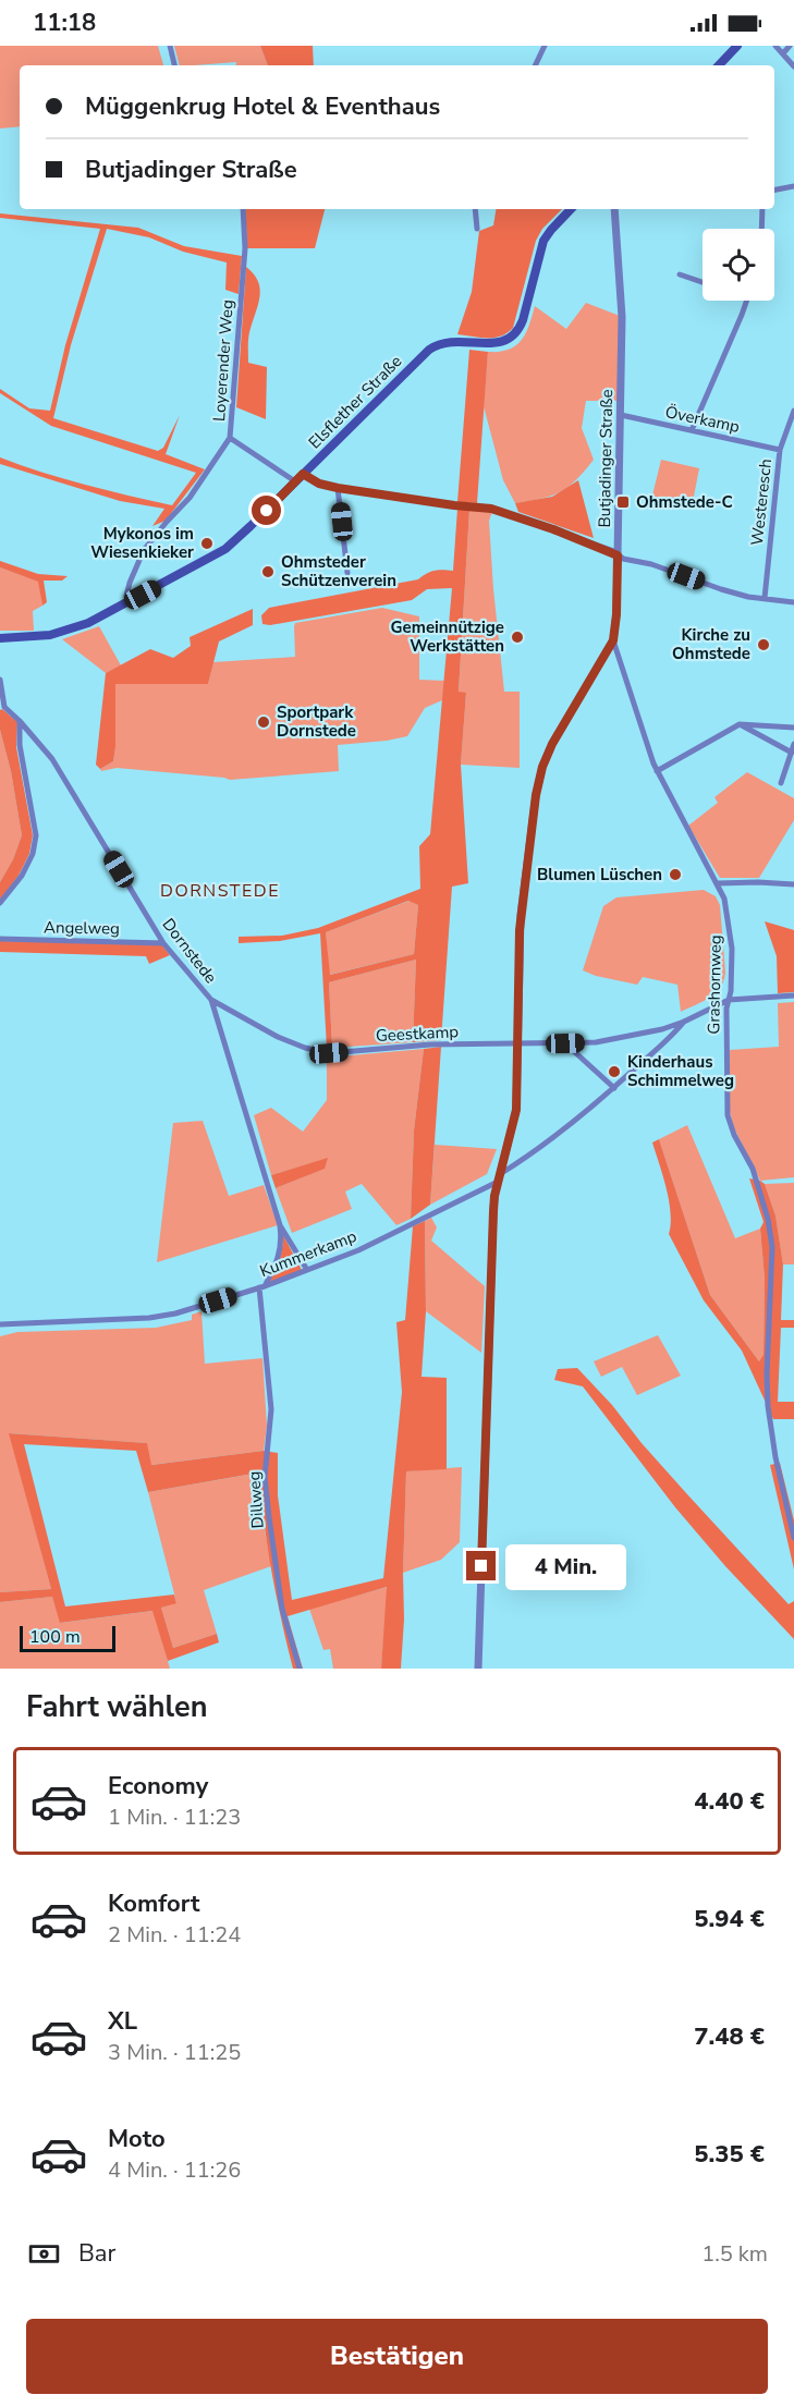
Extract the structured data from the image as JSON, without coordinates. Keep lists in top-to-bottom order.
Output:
{
  "streets": {
    "main road": ["Elsflether Straße"],
    "street": [
      "Loyerender Weg",
      "Överkamp",
      "Butjadinger Straße",
      "Westeresch",
      "Angelweg",
      "Dornstede",
      "Grashornweg",
      "Geestkamp",
      "Kummerkamp",
      "Dillweg"
    ]
  },
  "crossings": [
    ["Loyerender Weg", "Elsflether Straße"],
    ["Överkamp", "Butjadinger Straße"],
    ["Överkamp", "Westeresch"],
    ["Butjadinger Straße", "Grashornweg"],
    ["Butjadinger Straße", "Geestkamp"],
    ["Butjadinger Straße", "Kummerkamp"],
    ["Angelweg", "Dornstede"],
    ["Dornstede", "Geestkamp"],
    ["Dornstede", "Kummerkamp"],
    ["Dornstede", "Dillweg"],
    ["Geestkamp", "Kummerkamp"],
    ["Kummerkamp", "Dillweg"]
  ],
  "districts": ["DORNSTEDE"],
  "places": {
    "transit": ["Ohmstede-C"],
    "other": [
      "Mykonos im Wiesenkieker",
      "Ohmsteder Schützenverein",
      "Gemeinnützige Werkstätten",
      "Kirche zu Ohmstede",
      "Sportpark Dornstede",
      "Blumen Lüschen",
      "Kinderhaus Schimmelweg"
    ]
  },
  "scale_bar": "100 m",
  "page": {
    "status": "11:18",
    "banner": ["Müggenkrug Hotel & Eventhaus", "Butjadinger Straße"],
    "bubble": "4 Min.",
    "scale": "100 m",
    "heading": "Fahrt wählen",
    "list": [
      {
        "name": "Economy",
        "note": "1 Min. · 11:23",
        "value": "4.40 €"
      },
      {
        "name": "Komfort",
        "note": "2 Min. · 11:24",
        "value": "5.94 €"
      },
      {
        "name": "XL",
        "note": "3 Min. · 11:25",
        "value": "7.48 €"
      },
      {
        "name": "Moto",
        "note": "4 Min. · 11:26",
        "value": "5.35 €"
      }
    ],
    "pay": ["Bar", "1.5 km"],
    "buttons": "Bestätigen"
  }
}
